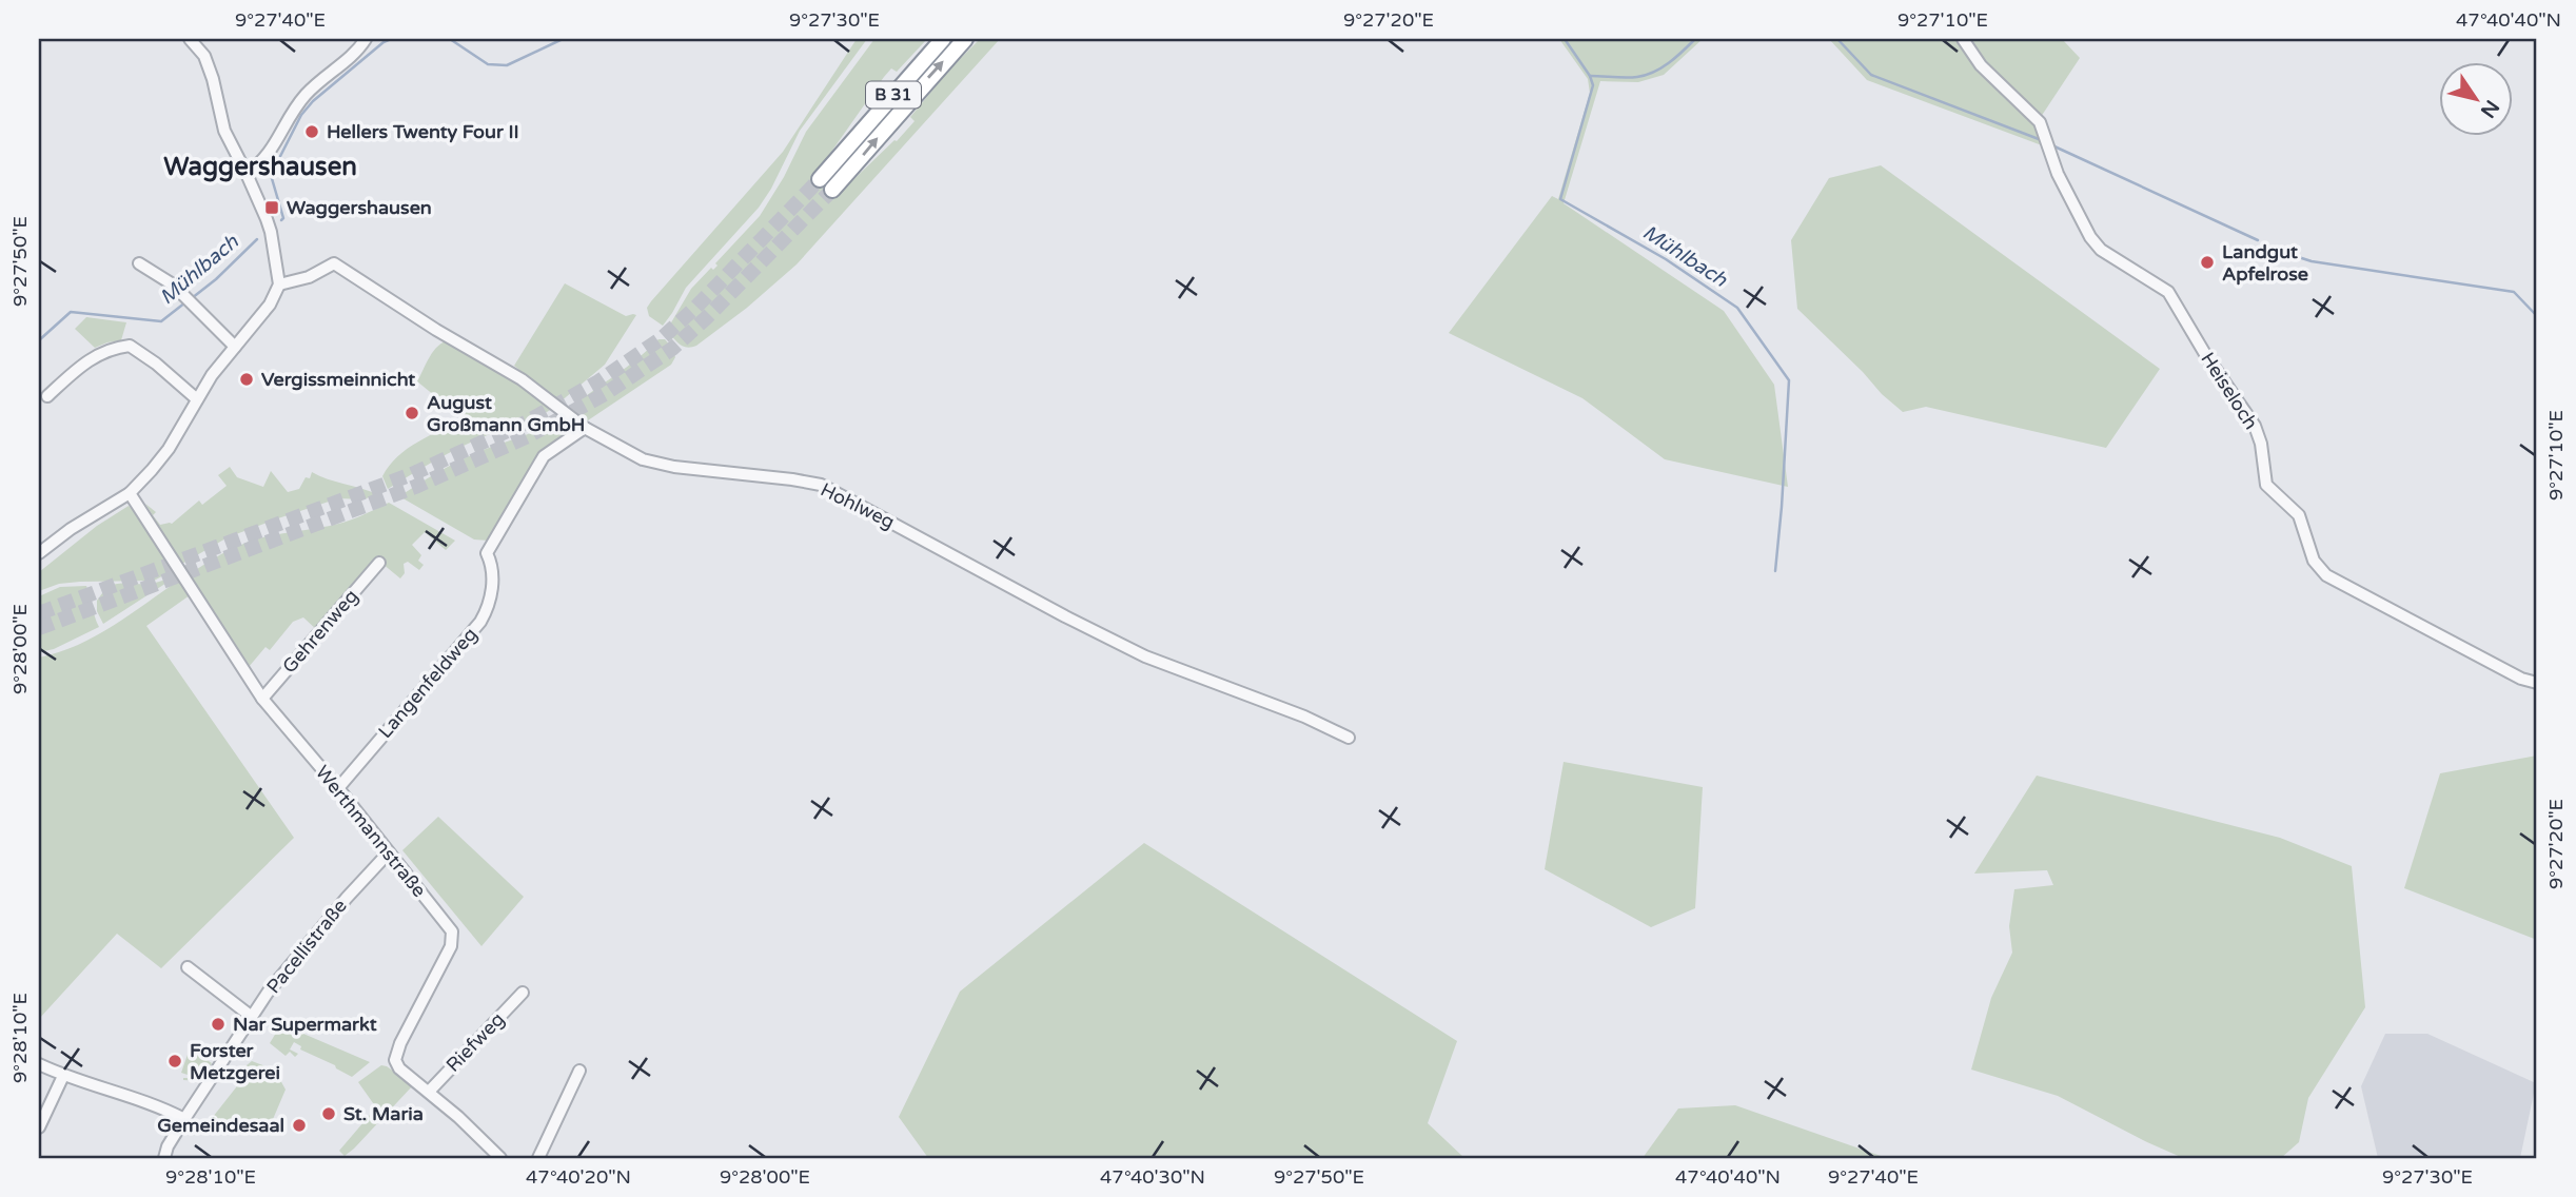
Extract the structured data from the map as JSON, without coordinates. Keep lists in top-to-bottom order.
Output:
{
  "streets": {
    "highway": ["B 31"],
    "street": [
      "Heiseloch",
      "Hohlweg",
      "Gehrenweg",
      "Langenfeldweg",
      "Werthmannstraße",
      "Pacellistraße",
      "Riefweg"
    ]
  },
  "crossings": [
    ["Hohlweg", "Langenfeldweg"],
    ["Gehrenweg", "Werthmannstraße"],
    ["Langenfeldweg", "Werthmannstraße"],
    ["Werthmannstraße", "Pacellistraße"],
    ["Werthmannstraße", "Riefweg"]
  ],
  "districts": ["Waggershausen"],
  "water": ["Mühlbach"],
  "places": {
    "other": [
      "Hellers Twenty Four II",
      "Landgut Apfelrose",
      "Vergissmeinnicht",
      "August Großmann GmbH",
      "Nar Supermarkt",
      "Forster Metzgerei",
      "St. Maria",
      "Gemeindesaal"
    ],
    "transit": ["Waggershausen"]
  },
  "north": "bottom right",
  "coordinates": [
    "9°27'40\"E",
    "9°27'30\"E",
    "9°27'20\"E",
    "9°27'10\"E",
    "47°40'40\"N",
    "9°27'50\"E",
    "9°28'00\"E",
    "9°28'10\"E",
    "47°40'20\"N",
    "47°40'30\"N"
  ]
}
